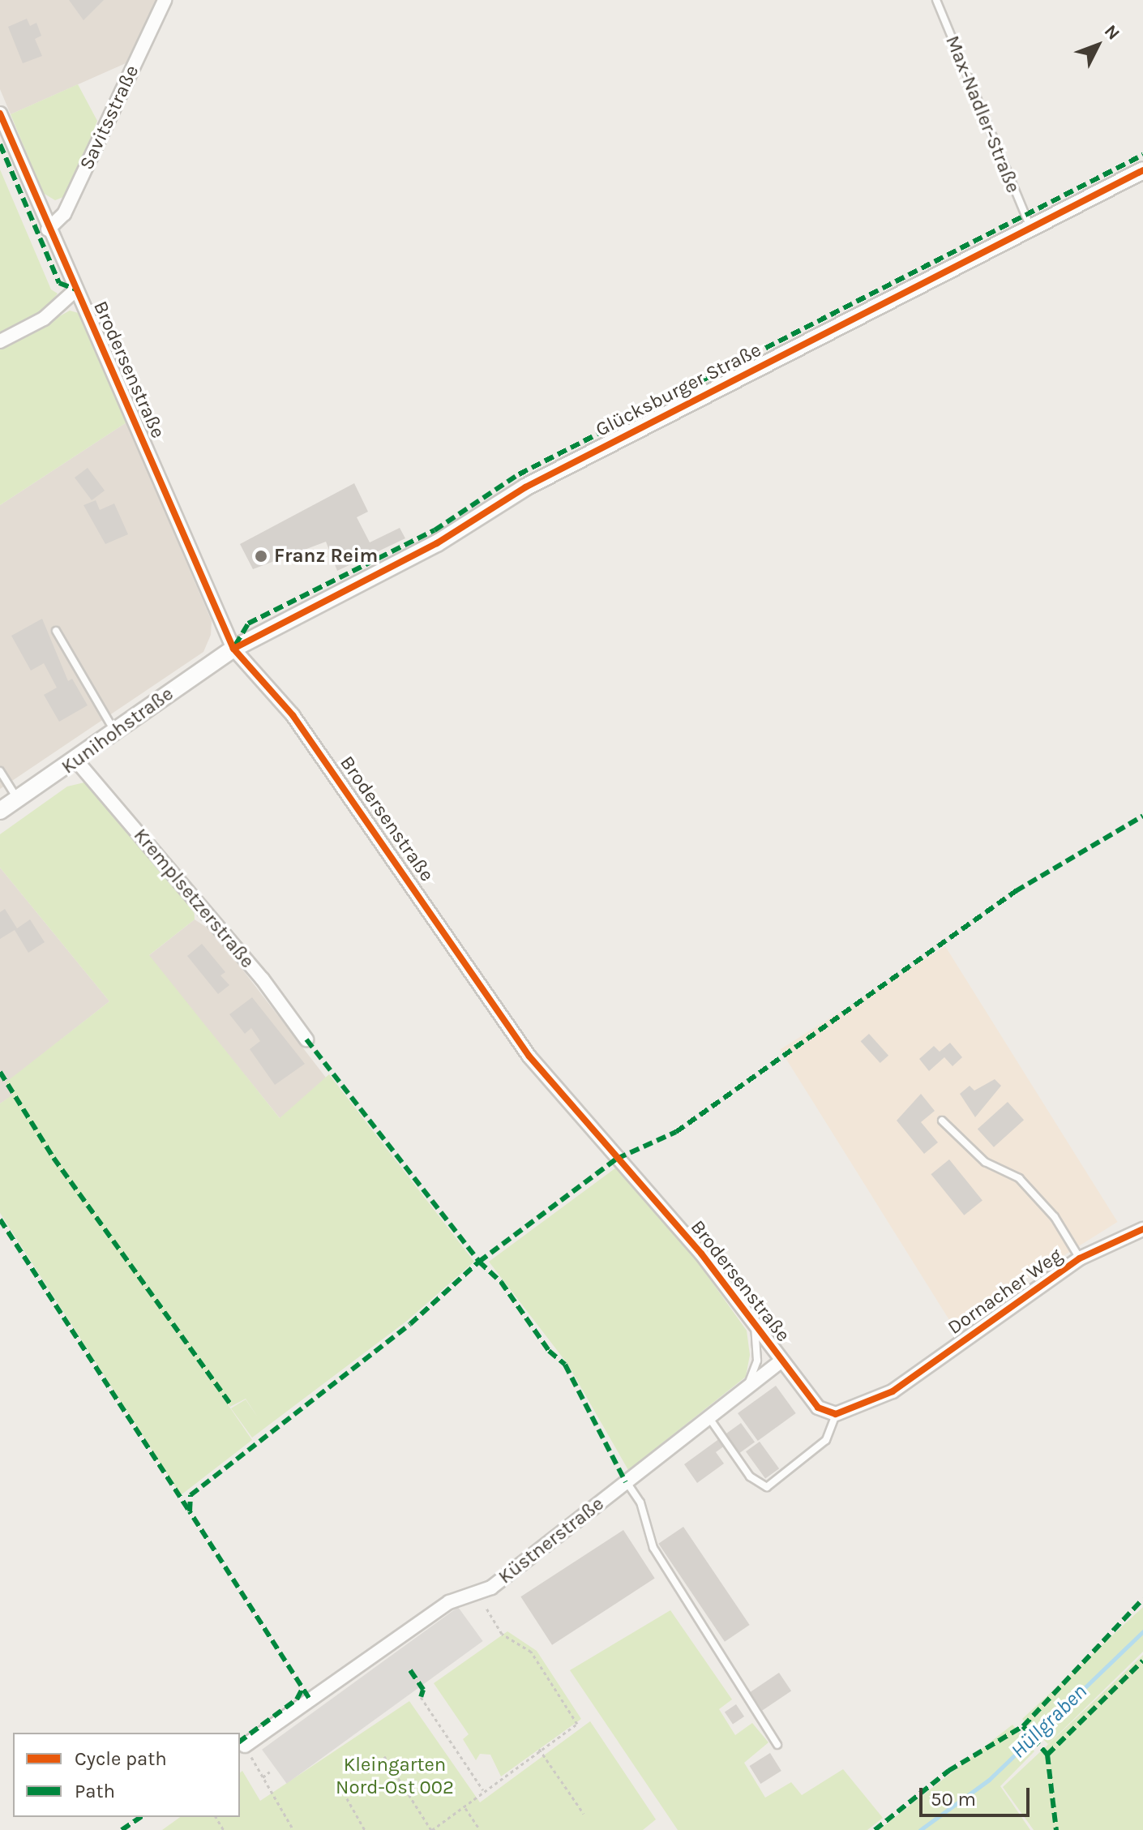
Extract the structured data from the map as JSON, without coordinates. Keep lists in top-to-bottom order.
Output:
{
  "streets": {
    "street": [
      "Savitsstraße",
      "Brodersenstraße",
      "Glücksburger Straße",
      "Kunihohstraße",
      "Kremplsetzerstraße",
      "Dornacher Weg",
      "Küstnerstraße"
    ],
    "lane": ["Max-Nadler-Straße"]
  },
  "crossings": [
    ["Max-Nadler-Straße", "Glücksburger Straße"],
    ["Savitsstraße", "Brodersenstraße"],
    ["Brodersenstraße", "Glücksburger Straße"],
    ["Brodersenstraße", "Kunihohstraße"],
    ["Brodersenstraße", "Dornacher Weg"],
    ["Brodersenstraße", "Küstnerstraße"],
    ["Glücksburger Straße", "Kunihohstraße"],
    ["Kunihohstraße", "Kremplsetzerstraße"]
  ],
  "water": ["Hüllgraben"],
  "parks": ["Kleingarten Nord-Ost 002"],
  "places": ["Franz Reim"],
  "legend": ["Cycle path", "Path"],
  "scale_bar": "50 m",
  "north": "top right"
}
